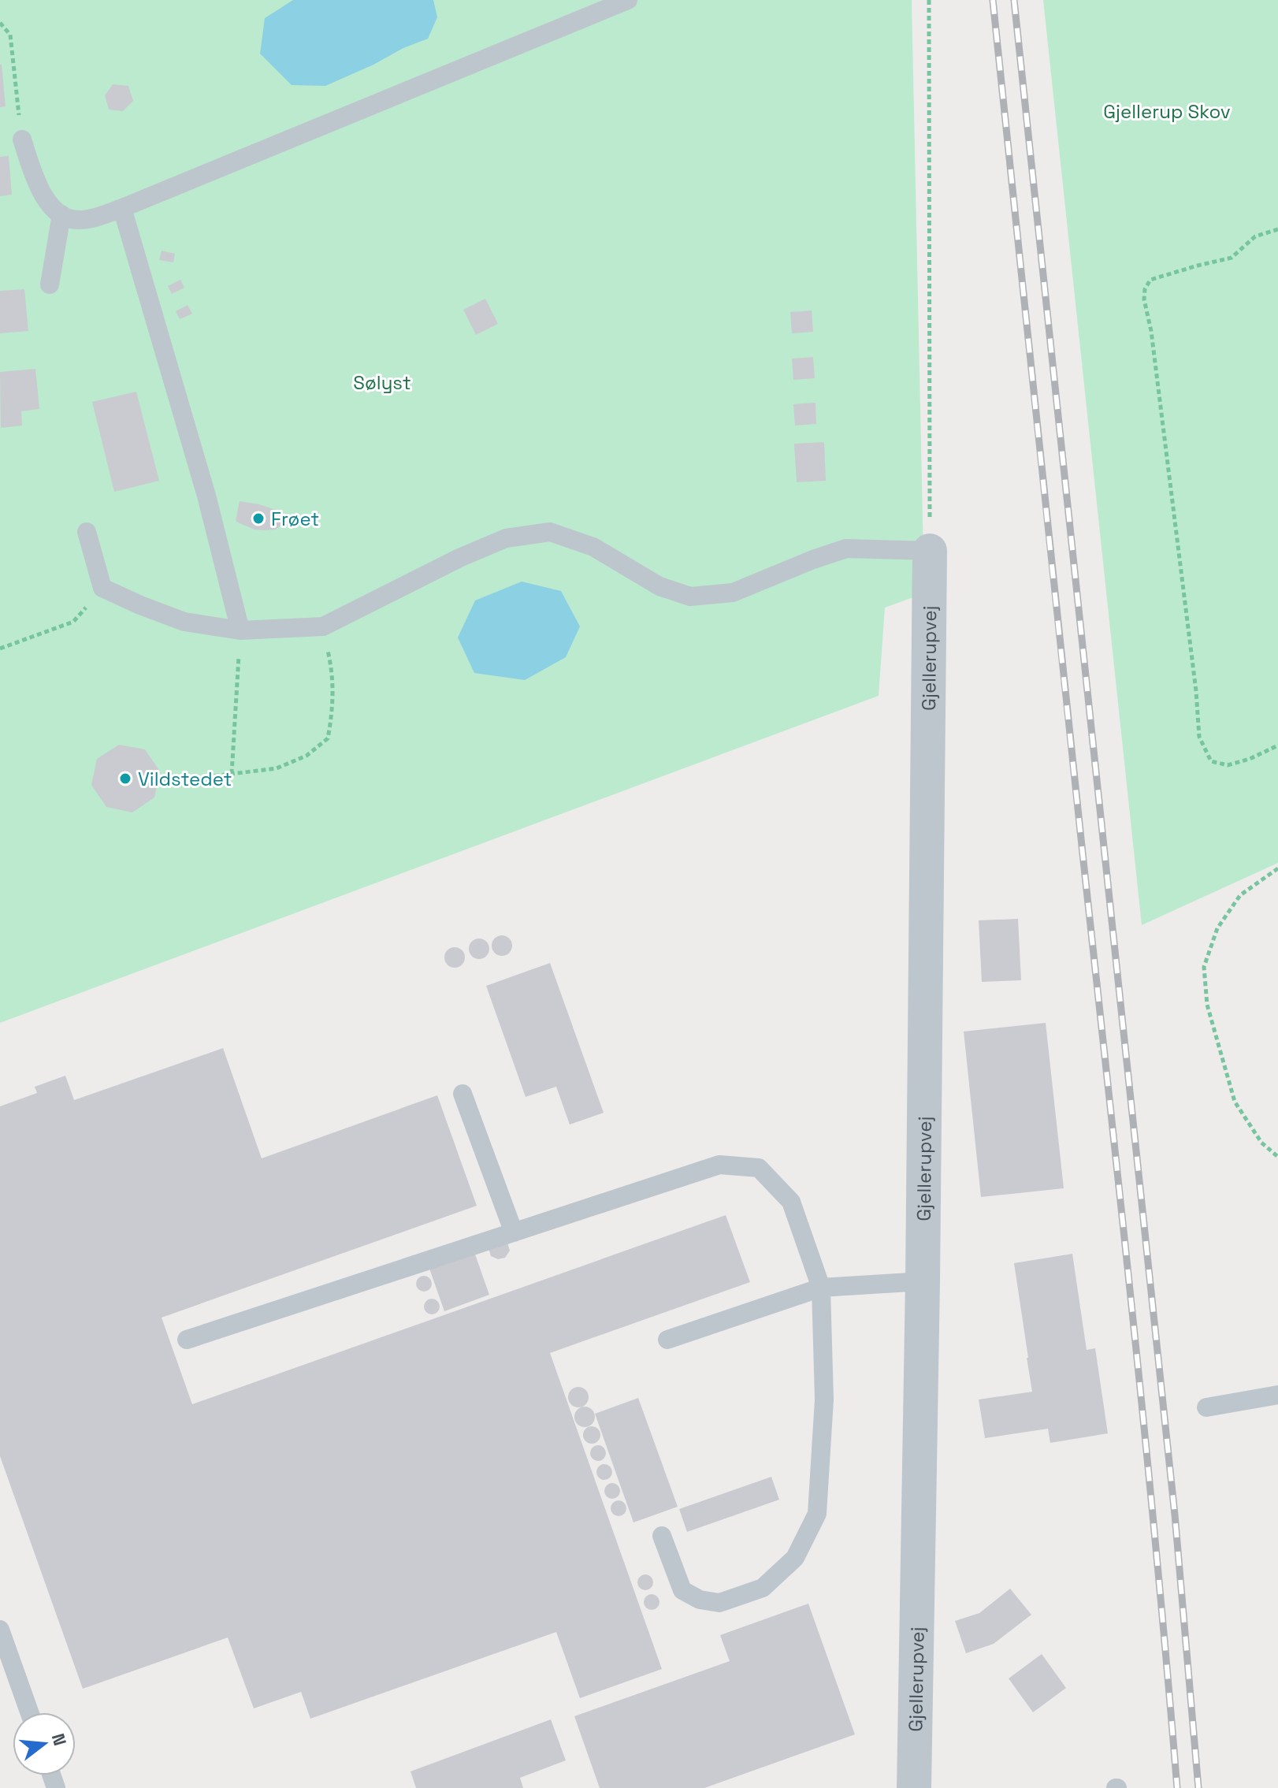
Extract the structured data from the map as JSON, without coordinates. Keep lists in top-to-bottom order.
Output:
{
  "streets": {
    "street": ["Gjellerupvej"]
  },
  "parks": ["Gjellerup Skov", "Sølyst"],
  "places": ["Frøet", "Vildstedet"],
  "north": "right"
}
